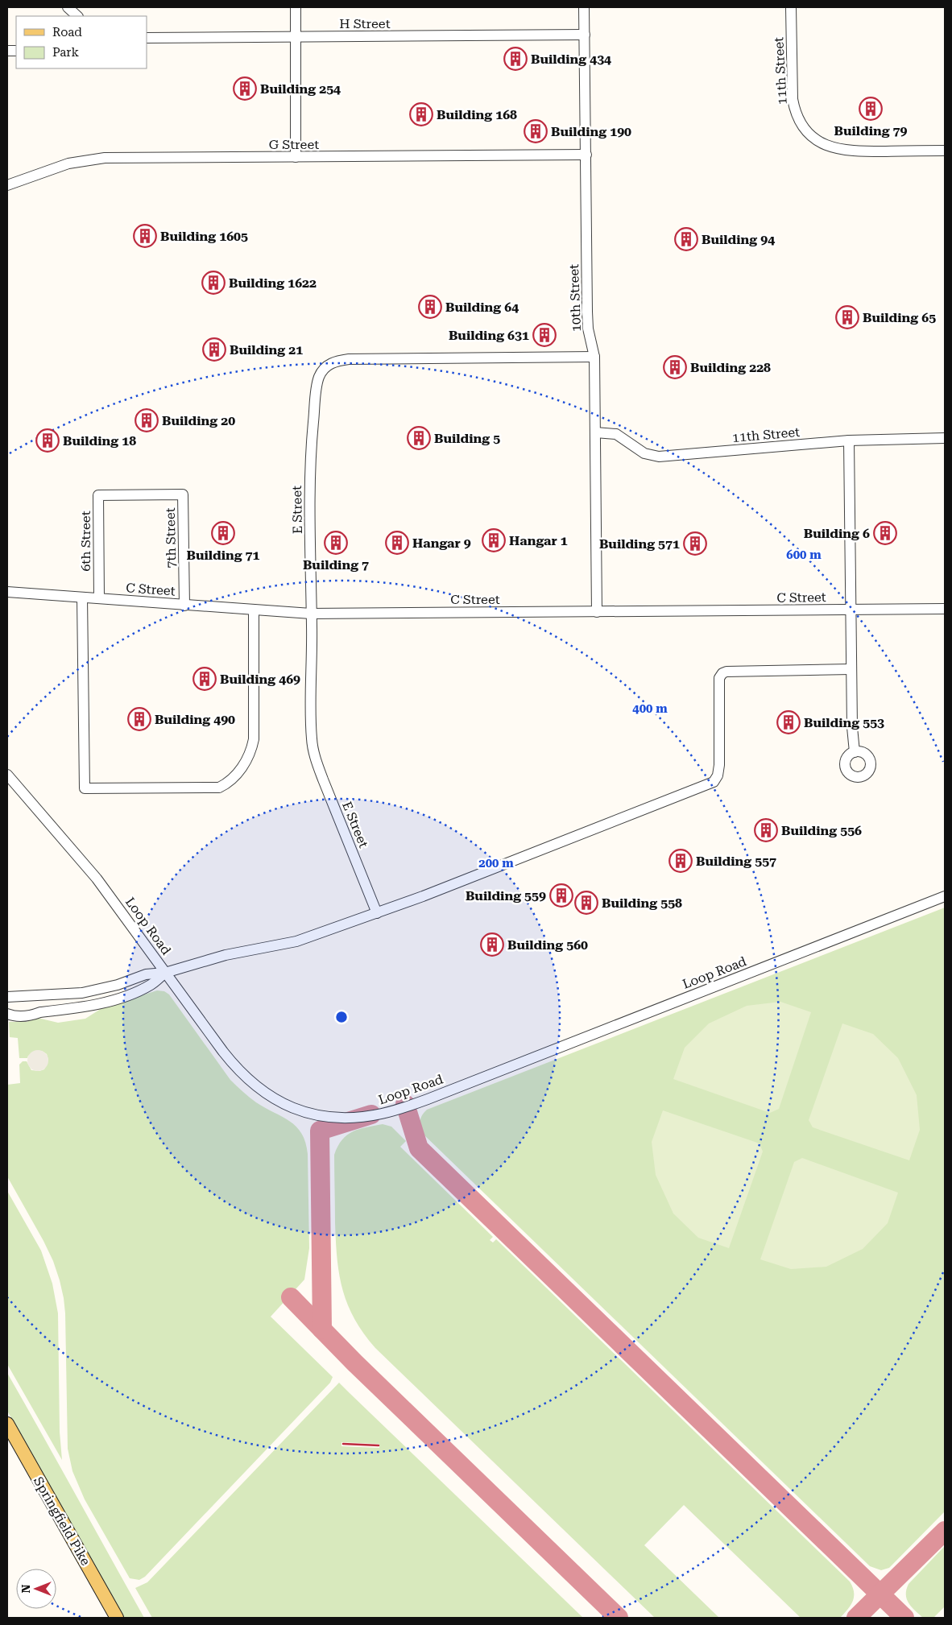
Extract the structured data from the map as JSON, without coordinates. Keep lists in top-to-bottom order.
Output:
{
  "streets": {
    "main road": ["Springfield Pike"],
    "street": [
      "H Street",
      "11th Street",
      "G Street",
      "10th Street",
      "E Street",
      "7th Street",
      "6th Street",
      "C Street",
      "Loop Road"
    ]
  },
  "crossings": [
    ["H Street", "10th Street"],
    ["11th Street", "10th Street"],
    ["G Street", "10th Street"],
    ["10th Street", "E Street"],
    ["10th Street", "C Street"],
    ["E Street", "C Street"],
    ["7th Street", "6th Street"],
    ["7th Street", "C Street"],
    ["6th Street", "C Street"]
  ],
  "places": {
    "building": [
      "Building 434",
      "Building 254",
      "Building 79",
      "Building 168",
      "Building 190",
      "Building 1605",
      "Building 94",
      "Building 1622",
      "Building 64",
      "Building 65",
      "Building 631",
      "Building 21",
      "Building 228",
      "Building 20",
      "Building 5",
      "Building 18",
      "Building 71",
      "Building 6",
      "Hangar 1",
      "Building 7",
      "Hangar 9",
      "Building 571",
      "Building 469",
      "Building 490",
      "Building 553",
      "Building 556",
      "Building 557",
      "Building 559",
      "Building 558",
      "Building 560"
    ]
  },
  "legend": ["Road", "Park"],
  "north": "left",
  "rings": ["600 m", "400 m", "200 m"]
}
